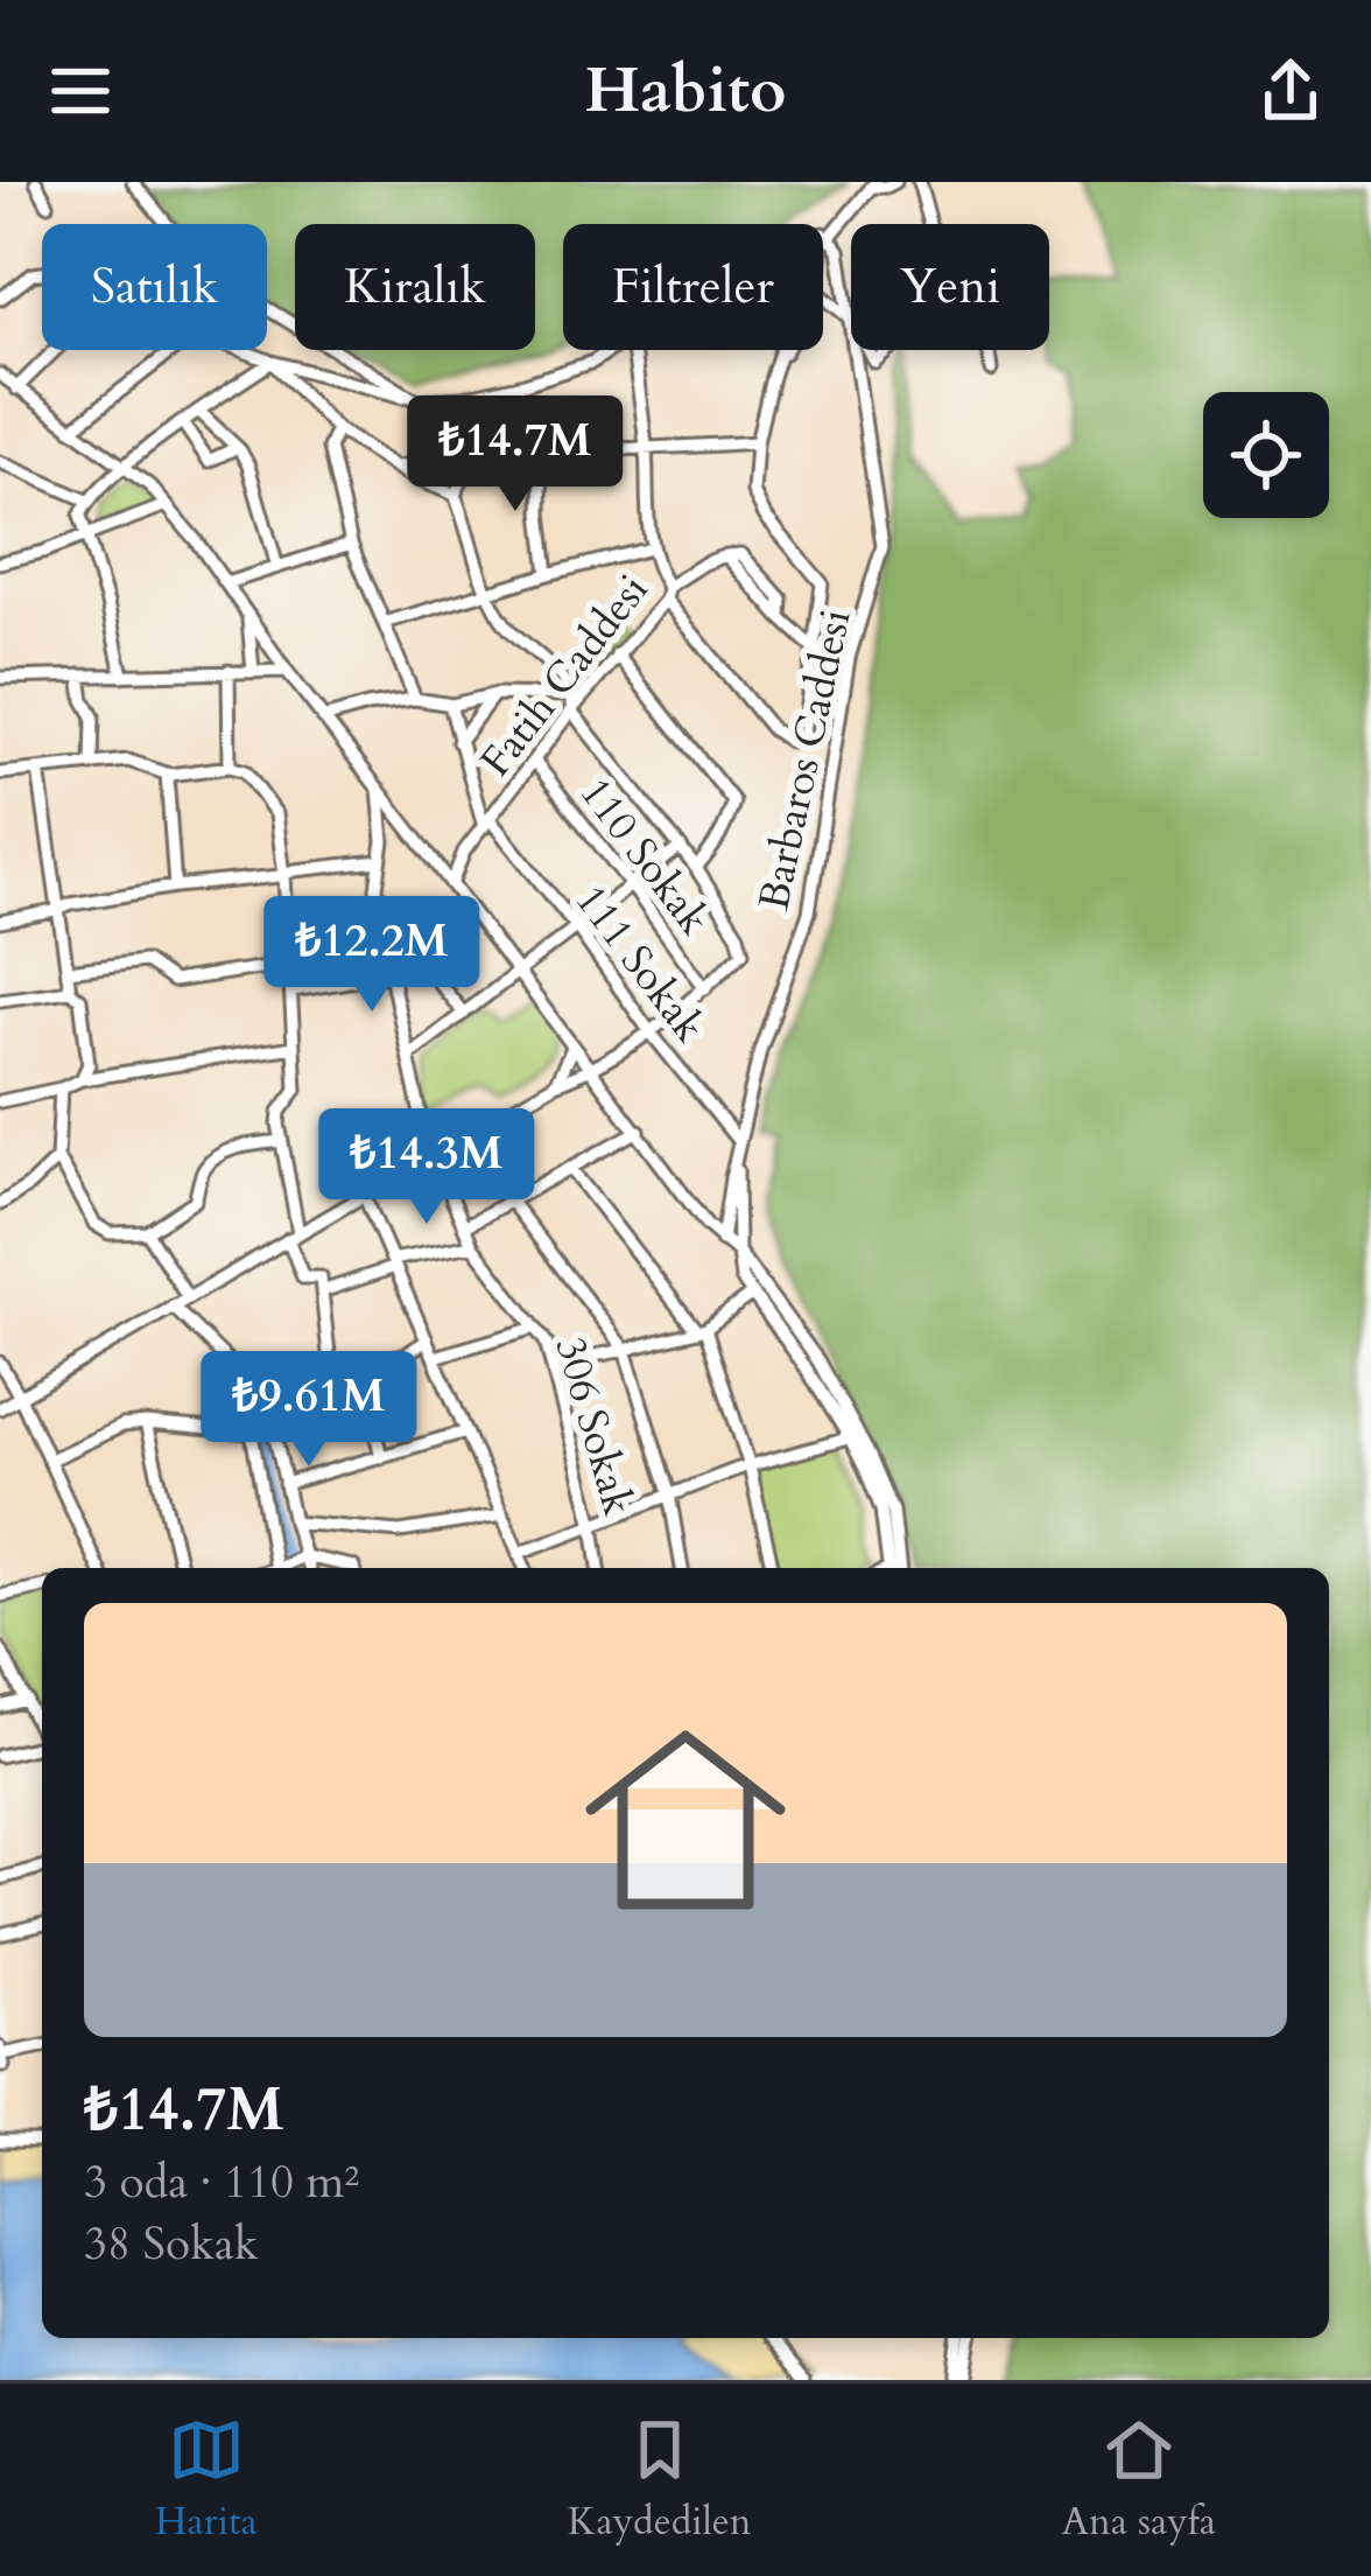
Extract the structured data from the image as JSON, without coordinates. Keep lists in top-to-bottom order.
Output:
{
  "streets": {
    "street": [
      "Fatih Caddesi",
      "Barbaros Caddesi",
      "110 Sokak",
      "111 Sokak",
      "306 Sokak"
    ]
  },
  "crossings": [
    ["Fatih Caddesi", "110 Sokak"],
    ["Fatih Caddesi", "111 Sokak"],
    ["Barbaros Caddesi", "111 Sokak"]
  ],
  "page": {
    "header": "Habito",
    "chip": [
      "Satılık",
      "Kiralık",
      "Filtreler",
      "Yeni"
    ],
    "price": [
      "₺14.7M",
      "₺12.2M",
      "₺14.3M",
      "₺9.61M"
    ],
    "list": [
      {
        "name": "₺14.7M",
        "note": "3 oda · 110 m² · 38 Sokak"
      }
    ],
    "tabs": ["Harita", "Kaydedilen", "Ana sayfa"]
  }
}
